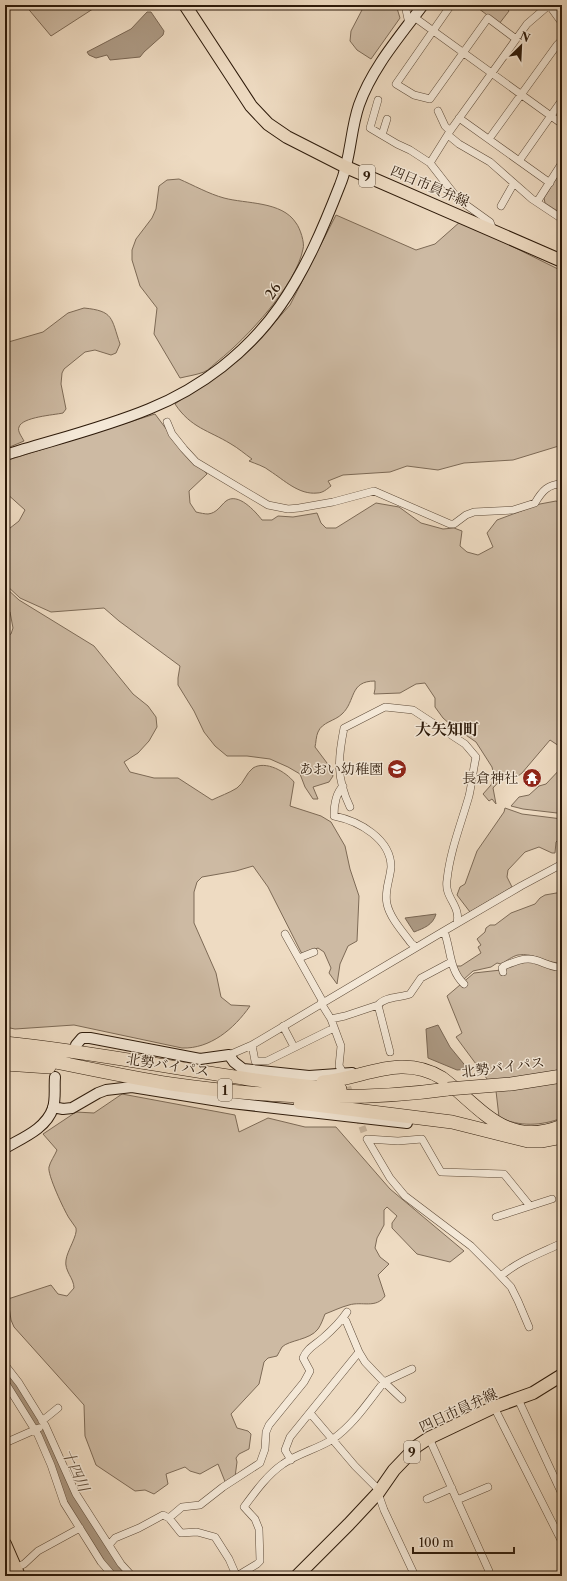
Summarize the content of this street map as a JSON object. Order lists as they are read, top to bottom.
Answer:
{
  "streets": {
    "highway": ["北勢バイパス", "1"],
    "main road": ["9", "四日市員弁線"],
    "street": ["26"]
  },
  "crossings": [
    ["四日市員弁線", "26"],
    ["北勢バイパス", "1"]
  ],
  "districts": ["大矢知町"],
  "water": ["十四川"],
  "places": {
    "school or university": ["あおい幼稚園"],
    "temple": ["長倉神社"]
  },
  "scale_bar": "100 m",
  "north": "top right"
}
